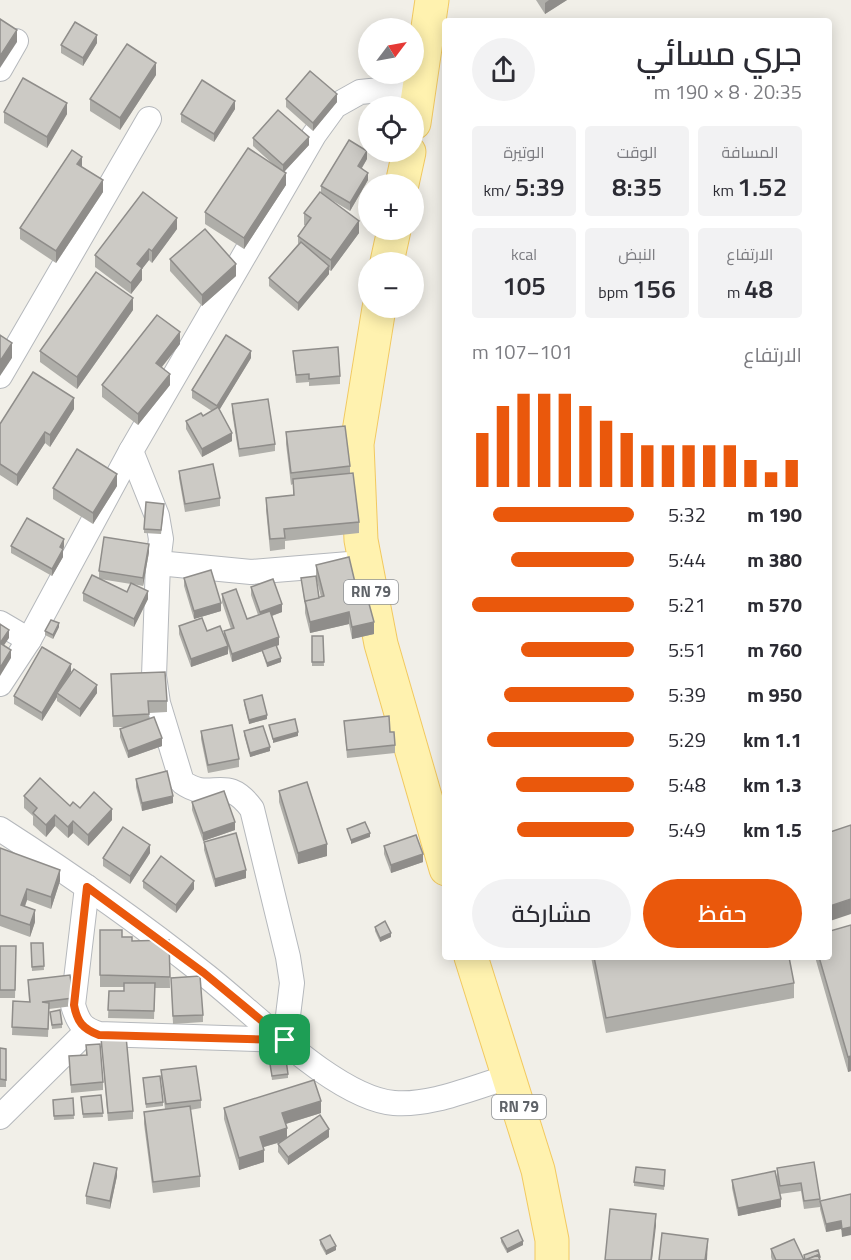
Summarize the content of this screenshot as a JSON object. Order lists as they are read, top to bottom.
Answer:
{
  "streets": {
    "main road": ["RN 79"]
  },
  "north": "top right",
  "page": {
    "map_buttons": ["+", "−"],
    "heading": ["جري مسائي", "20:35 · 8 × 190 m"],
    "stats": [
      ["المسافة", "1.52 km"],
      ["الوقت", "8:35"],
      ["الوتيرة", "5:39 /km"],
      ["الارتفاع", "48 m"],
      ["النبض", "156 bpm"],
      ["kcal", "105"]
    ],
    "chart": ["الارتفاع", "101–107 m"],
    "list": [
      {
        "name": "190 m",
        "note": "5:32"
      },
      {
        "name": "380 m",
        "note": "5:44"
      },
      {
        "name": "570 m",
        "note": "5:21"
      },
      {
        "name": "760 m",
        "note": "5:51"
      },
      {
        "name": "950 m",
        "note": "5:39"
      },
      {
        "name": "1.1 km",
        "note": "5:29"
      },
      {
        "name": "1.3 km",
        "note": "5:48"
      },
      {
        "name": "1.5 km",
        "note": "5:49"
      }
    ],
    "buttons": ["حفظ", "مشاركة"]
  }
}
